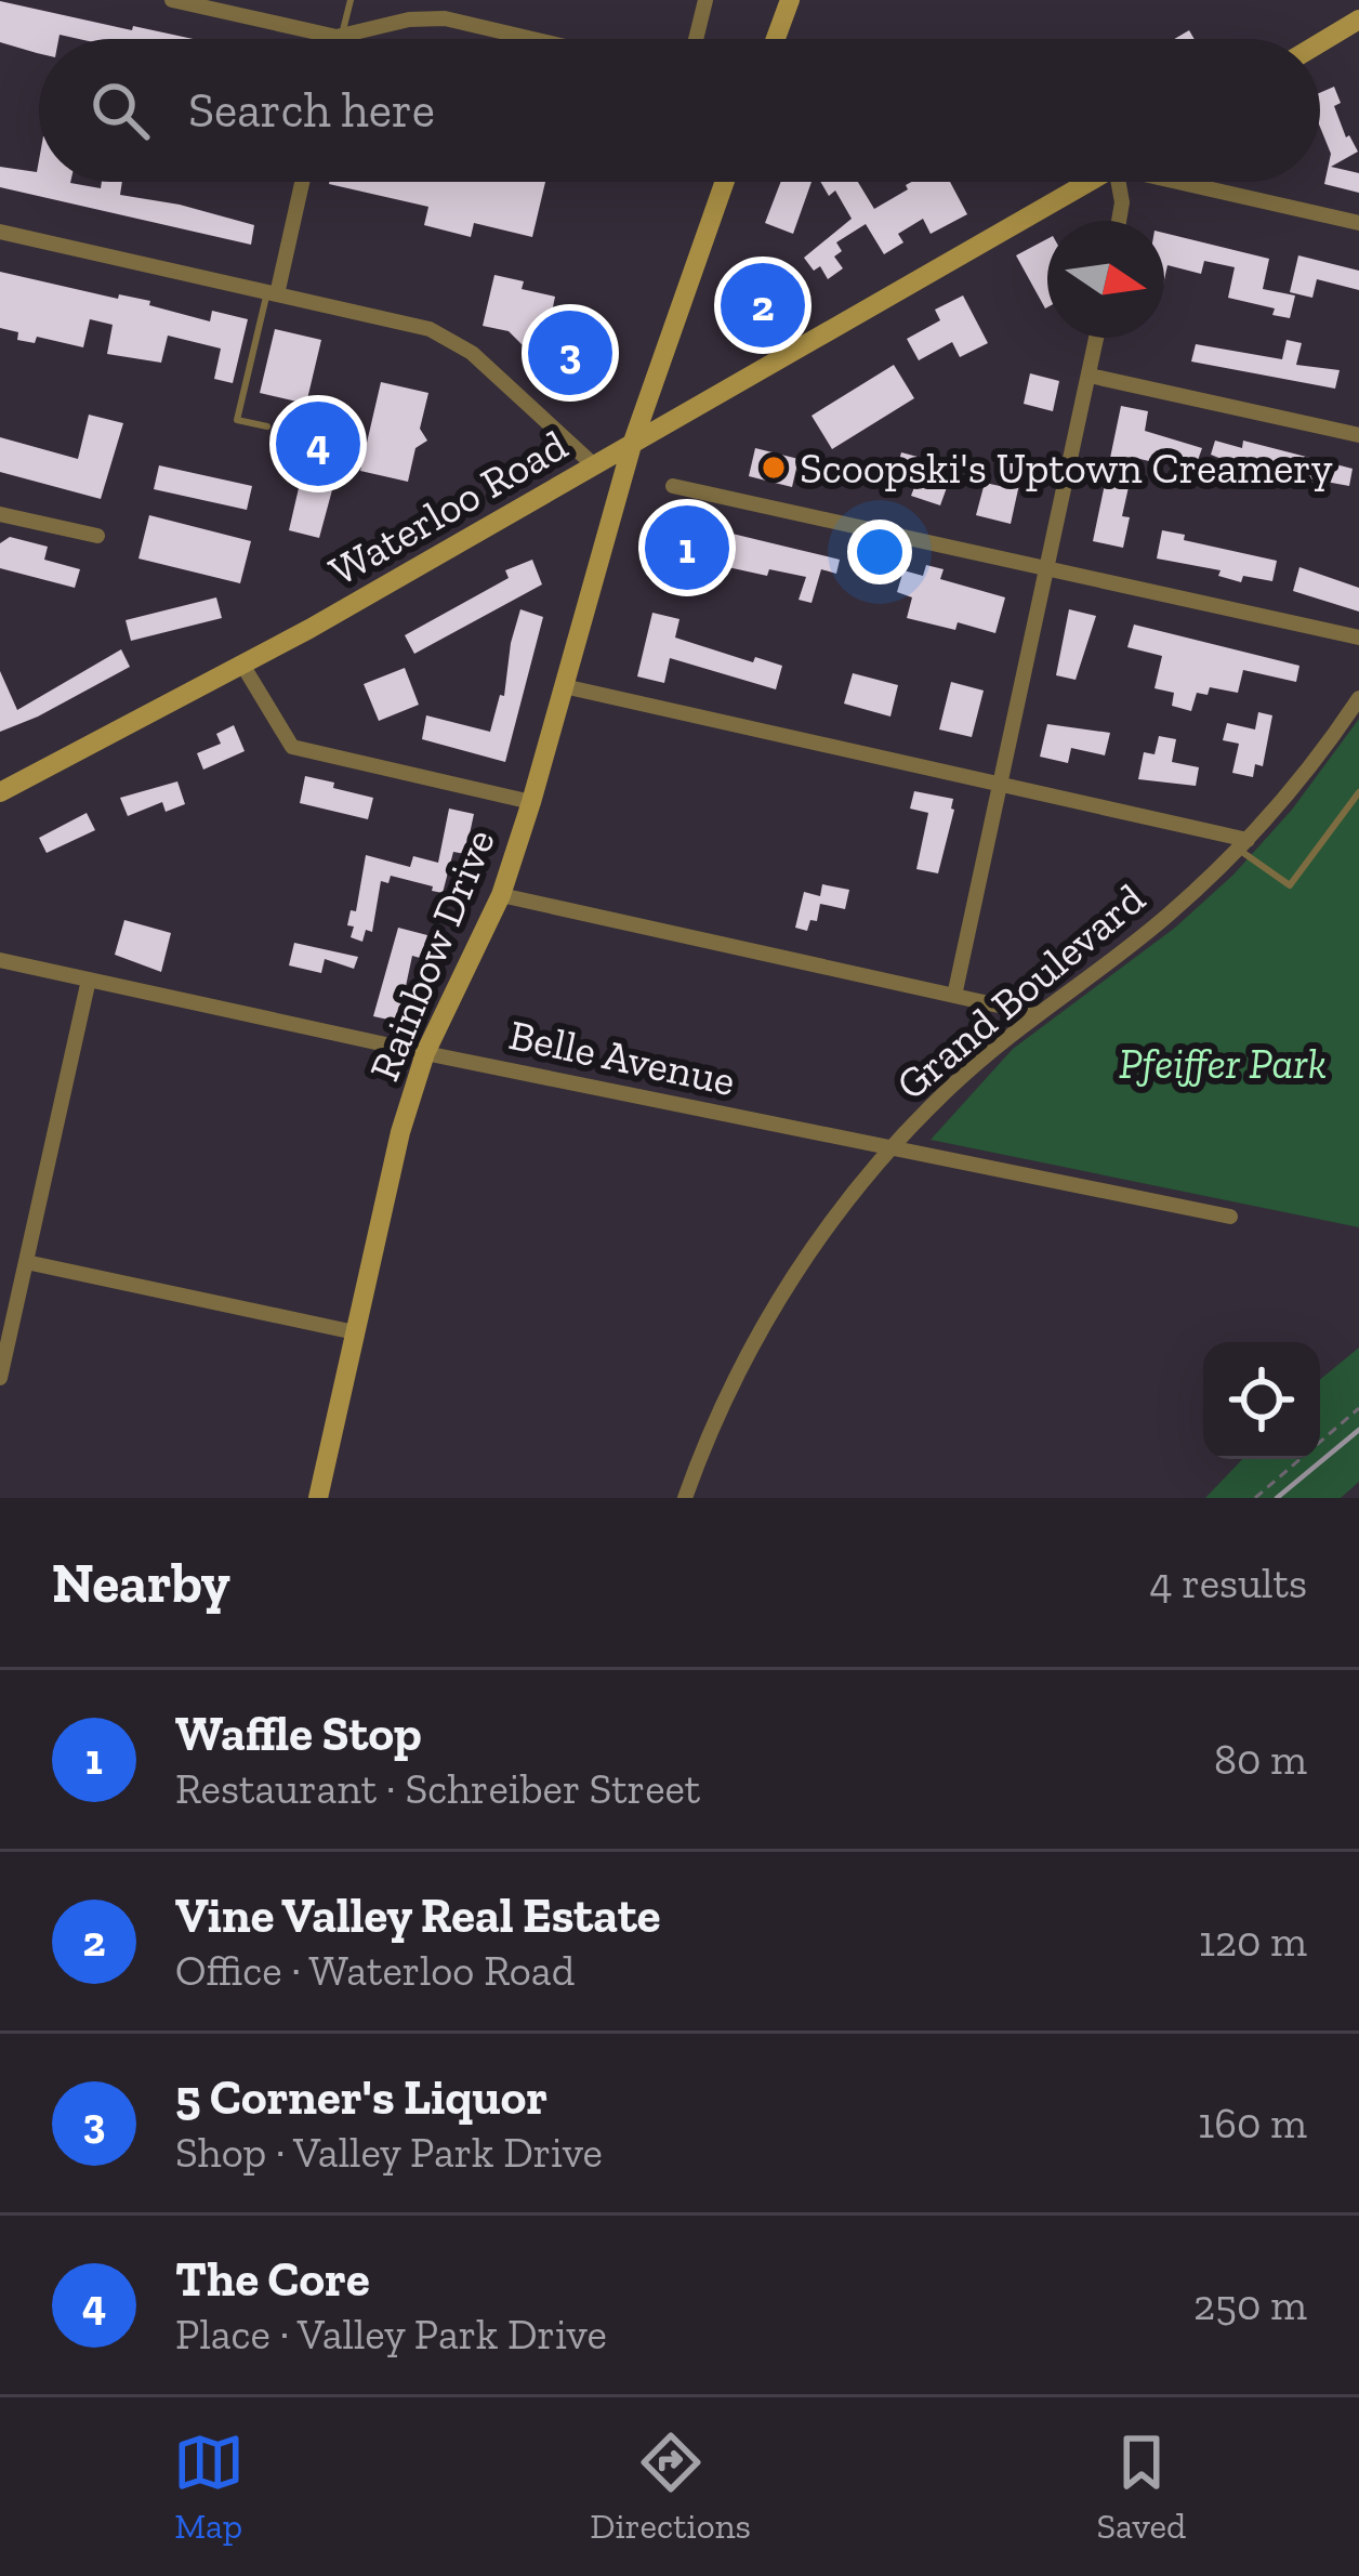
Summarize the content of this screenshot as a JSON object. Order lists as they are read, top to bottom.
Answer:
{
  "streets": {
    "main road": ["Waterloo Road", "Rainbow Drive"],
    "street": ["Grand Boulevard", "Belle Avenue"]
  },
  "crossings": [
    ["Waterloo Road", "Rainbow Drive"],
    ["Rainbow Drive", "Belle Avenue"],
    ["Grand Boulevard", "Belle Avenue"]
  ],
  "parks": ["Pfeiffer Park"],
  "places": ["Scoopski's Uptown Creamery"],
  "north": "right",
  "page": {
    "search": "Search here",
    "pins": [
      "2",
      "3",
      "4",
      "1"
    ],
    "heading": ["Nearby", "4 results"],
    "list": [
      {
        "mark": "1",
        "name": "Waffle Stop",
        "note": "Restaurant · Schreiber Street",
        "value": "80 m"
      },
      {
        "mark": "2",
        "name": "Vine Valley Real Estate",
        "note": "Office · Waterloo Road",
        "value": "120 m"
      },
      {
        "mark": "3",
        "name": "5 Corner's Liquor",
        "note": "Shop · Valley Park Drive",
        "value": "160 m"
      },
      {
        "mark": "4",
        "name": "The Core",
        "note": "Place · Valley Park Drive",
        "value": "250 m"
      }
    ],
    "nav": ["Map", "Directions", "Saved"]
  }
}
